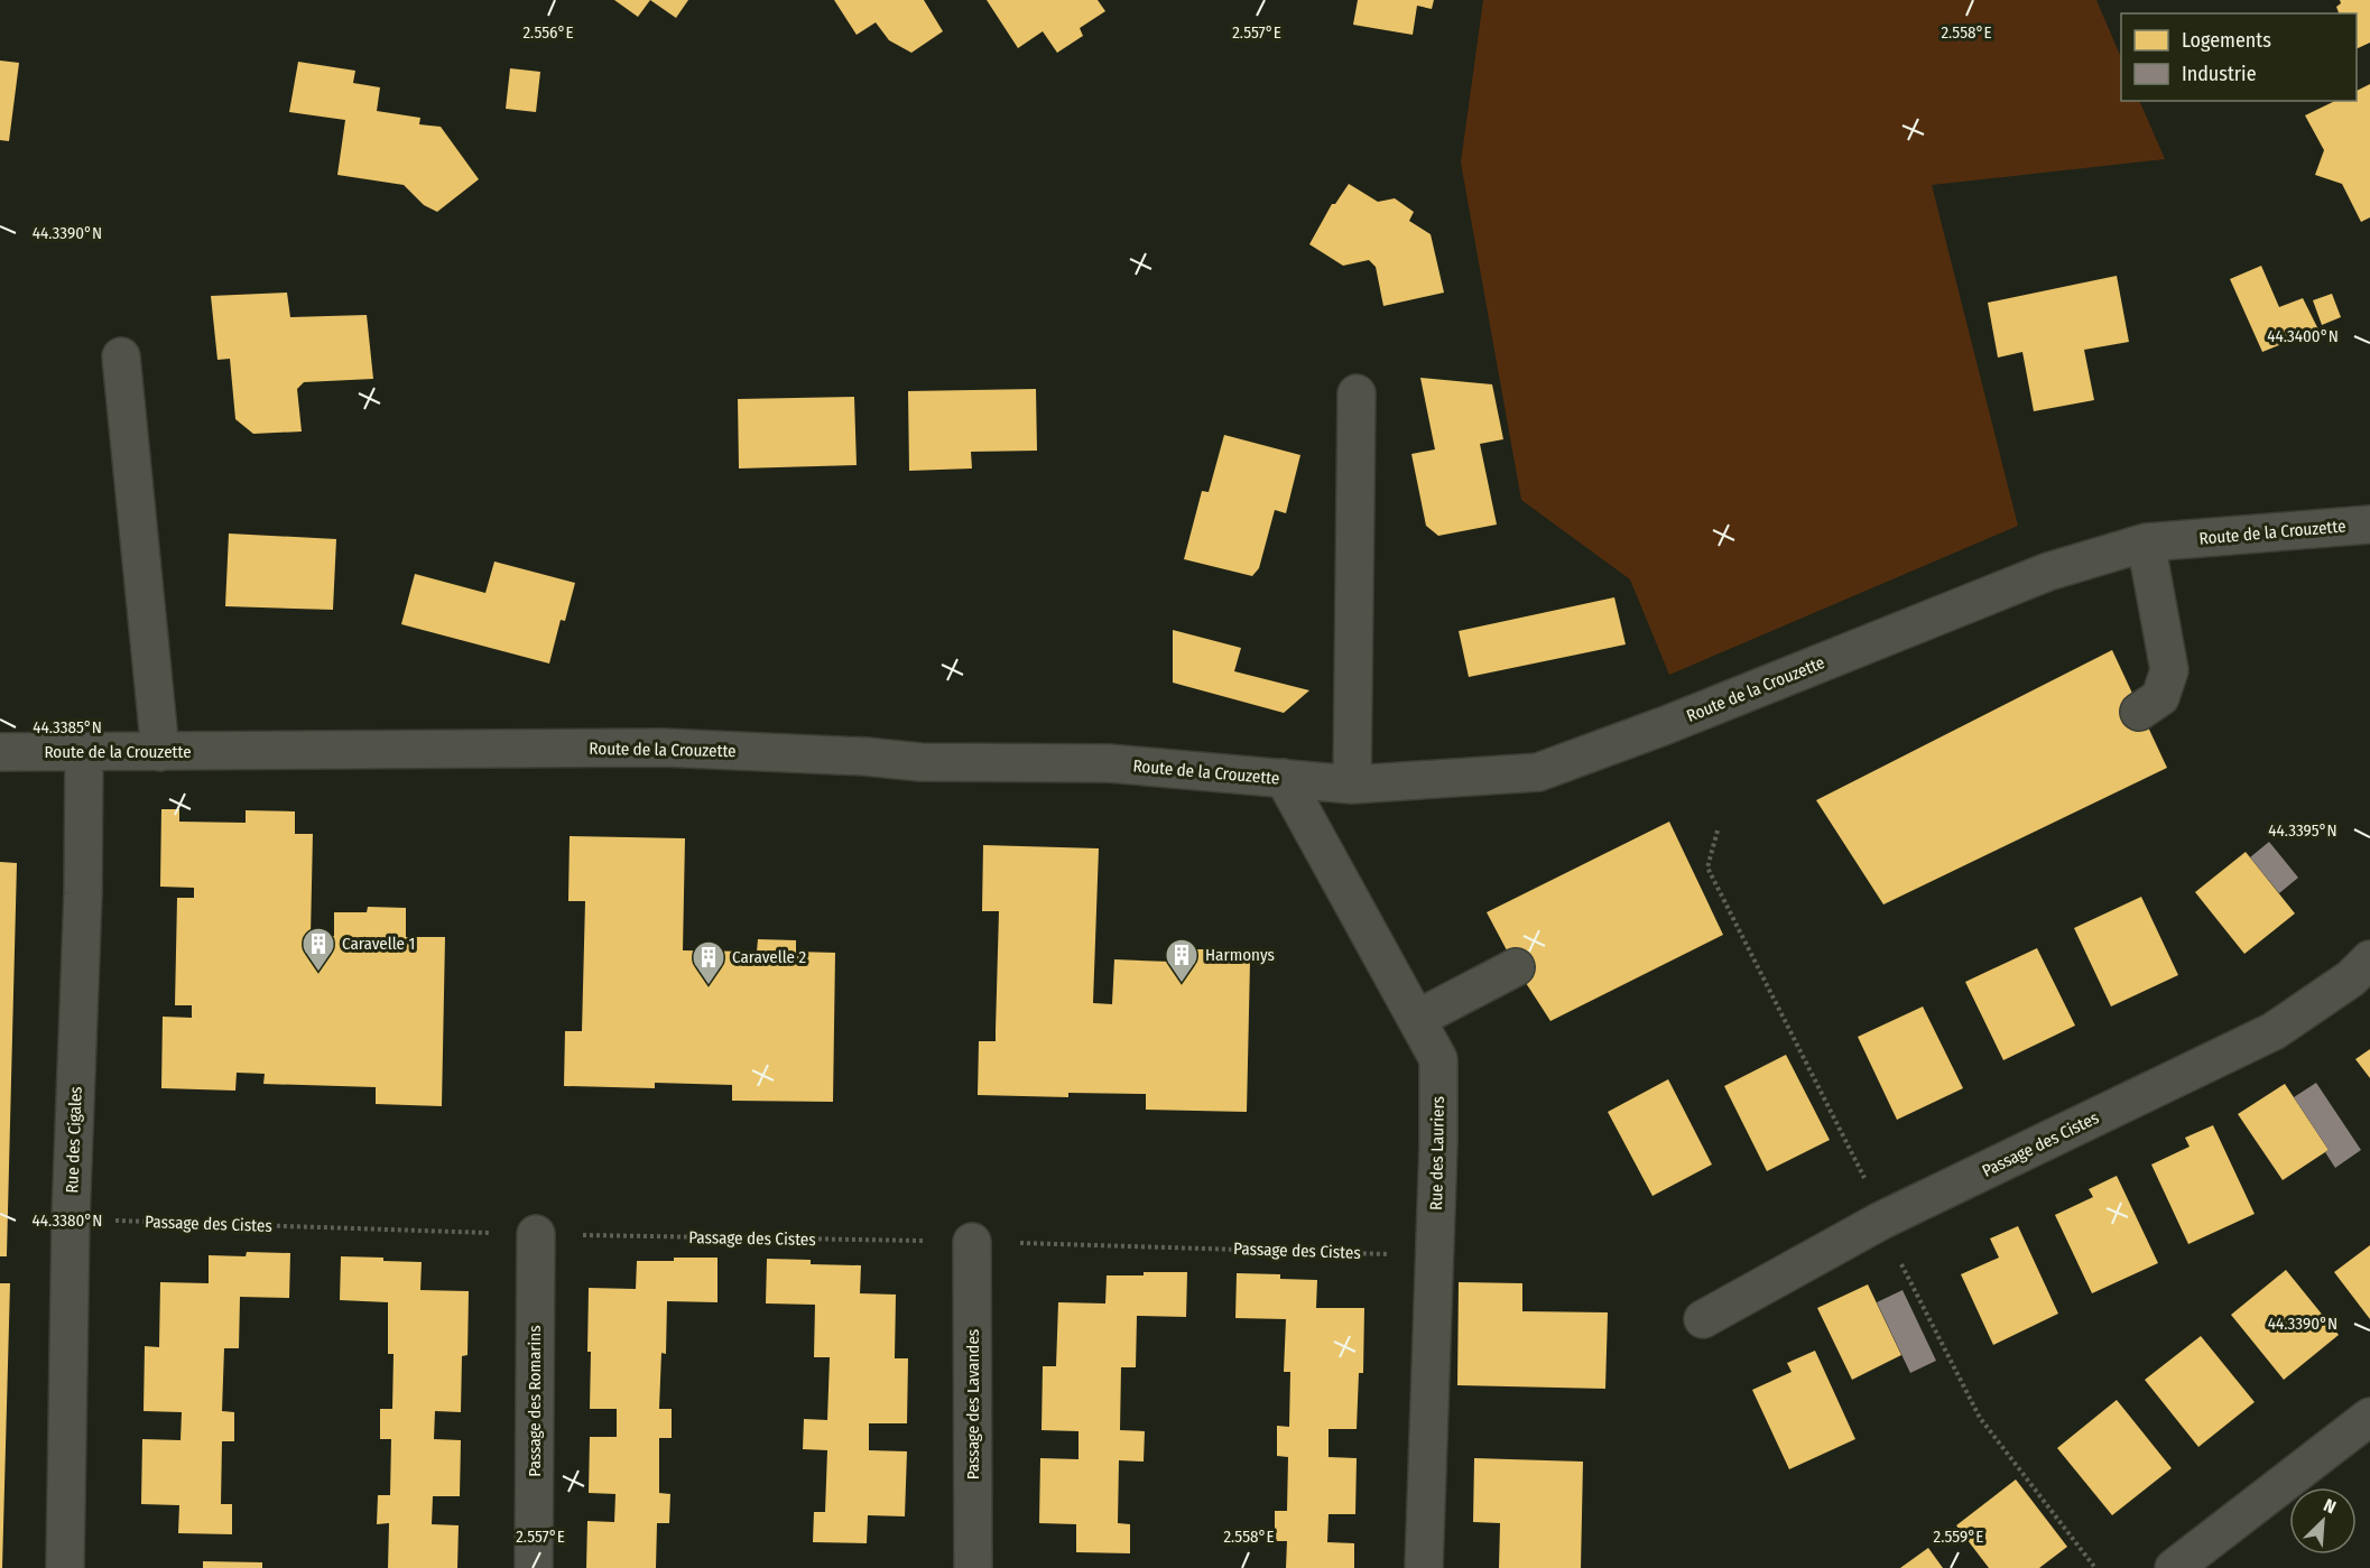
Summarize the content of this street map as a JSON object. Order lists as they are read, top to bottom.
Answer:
{
  "streets": {
    "street": [
      "Route de la Crouzette",
      "Rue des Cigales",
      "Passage des Cistes",
      "Rue des Lauriers",
      "Passage des Romarins",
      "Passage des Lavandes"
    ]
  },
  "crossings": [
    ["Route de la Crouzette", "Rue des Cigales"],
    ["Route de la Crouzette", "Rue des Lauriers"],
    ["Rue des Cigales", "Passage des Cistes"],
    ["Passage des Cistes", "Rue des Lauriers"],
    ["Passage des Cistes", "Passage des Romarins"],
    ["Passage des Cistes", "Passage des Lavandes"]
  ],
  "places": {
    "building": ["Caravelle 1", "Harmonys", "Caravelle 2"]
  },
  "legend": ["Logements", "Industrie"],
  "north": "top right",
  "coordinates": [
    "2.556°E",
    "2.557°E",
    "2.558°E",
    "44.3390°N",
    "44.3400°N",
    "44.3385°N",
    "44.3395°N",
    "44.3380°N",
    "2.559°E"
  ]
}
